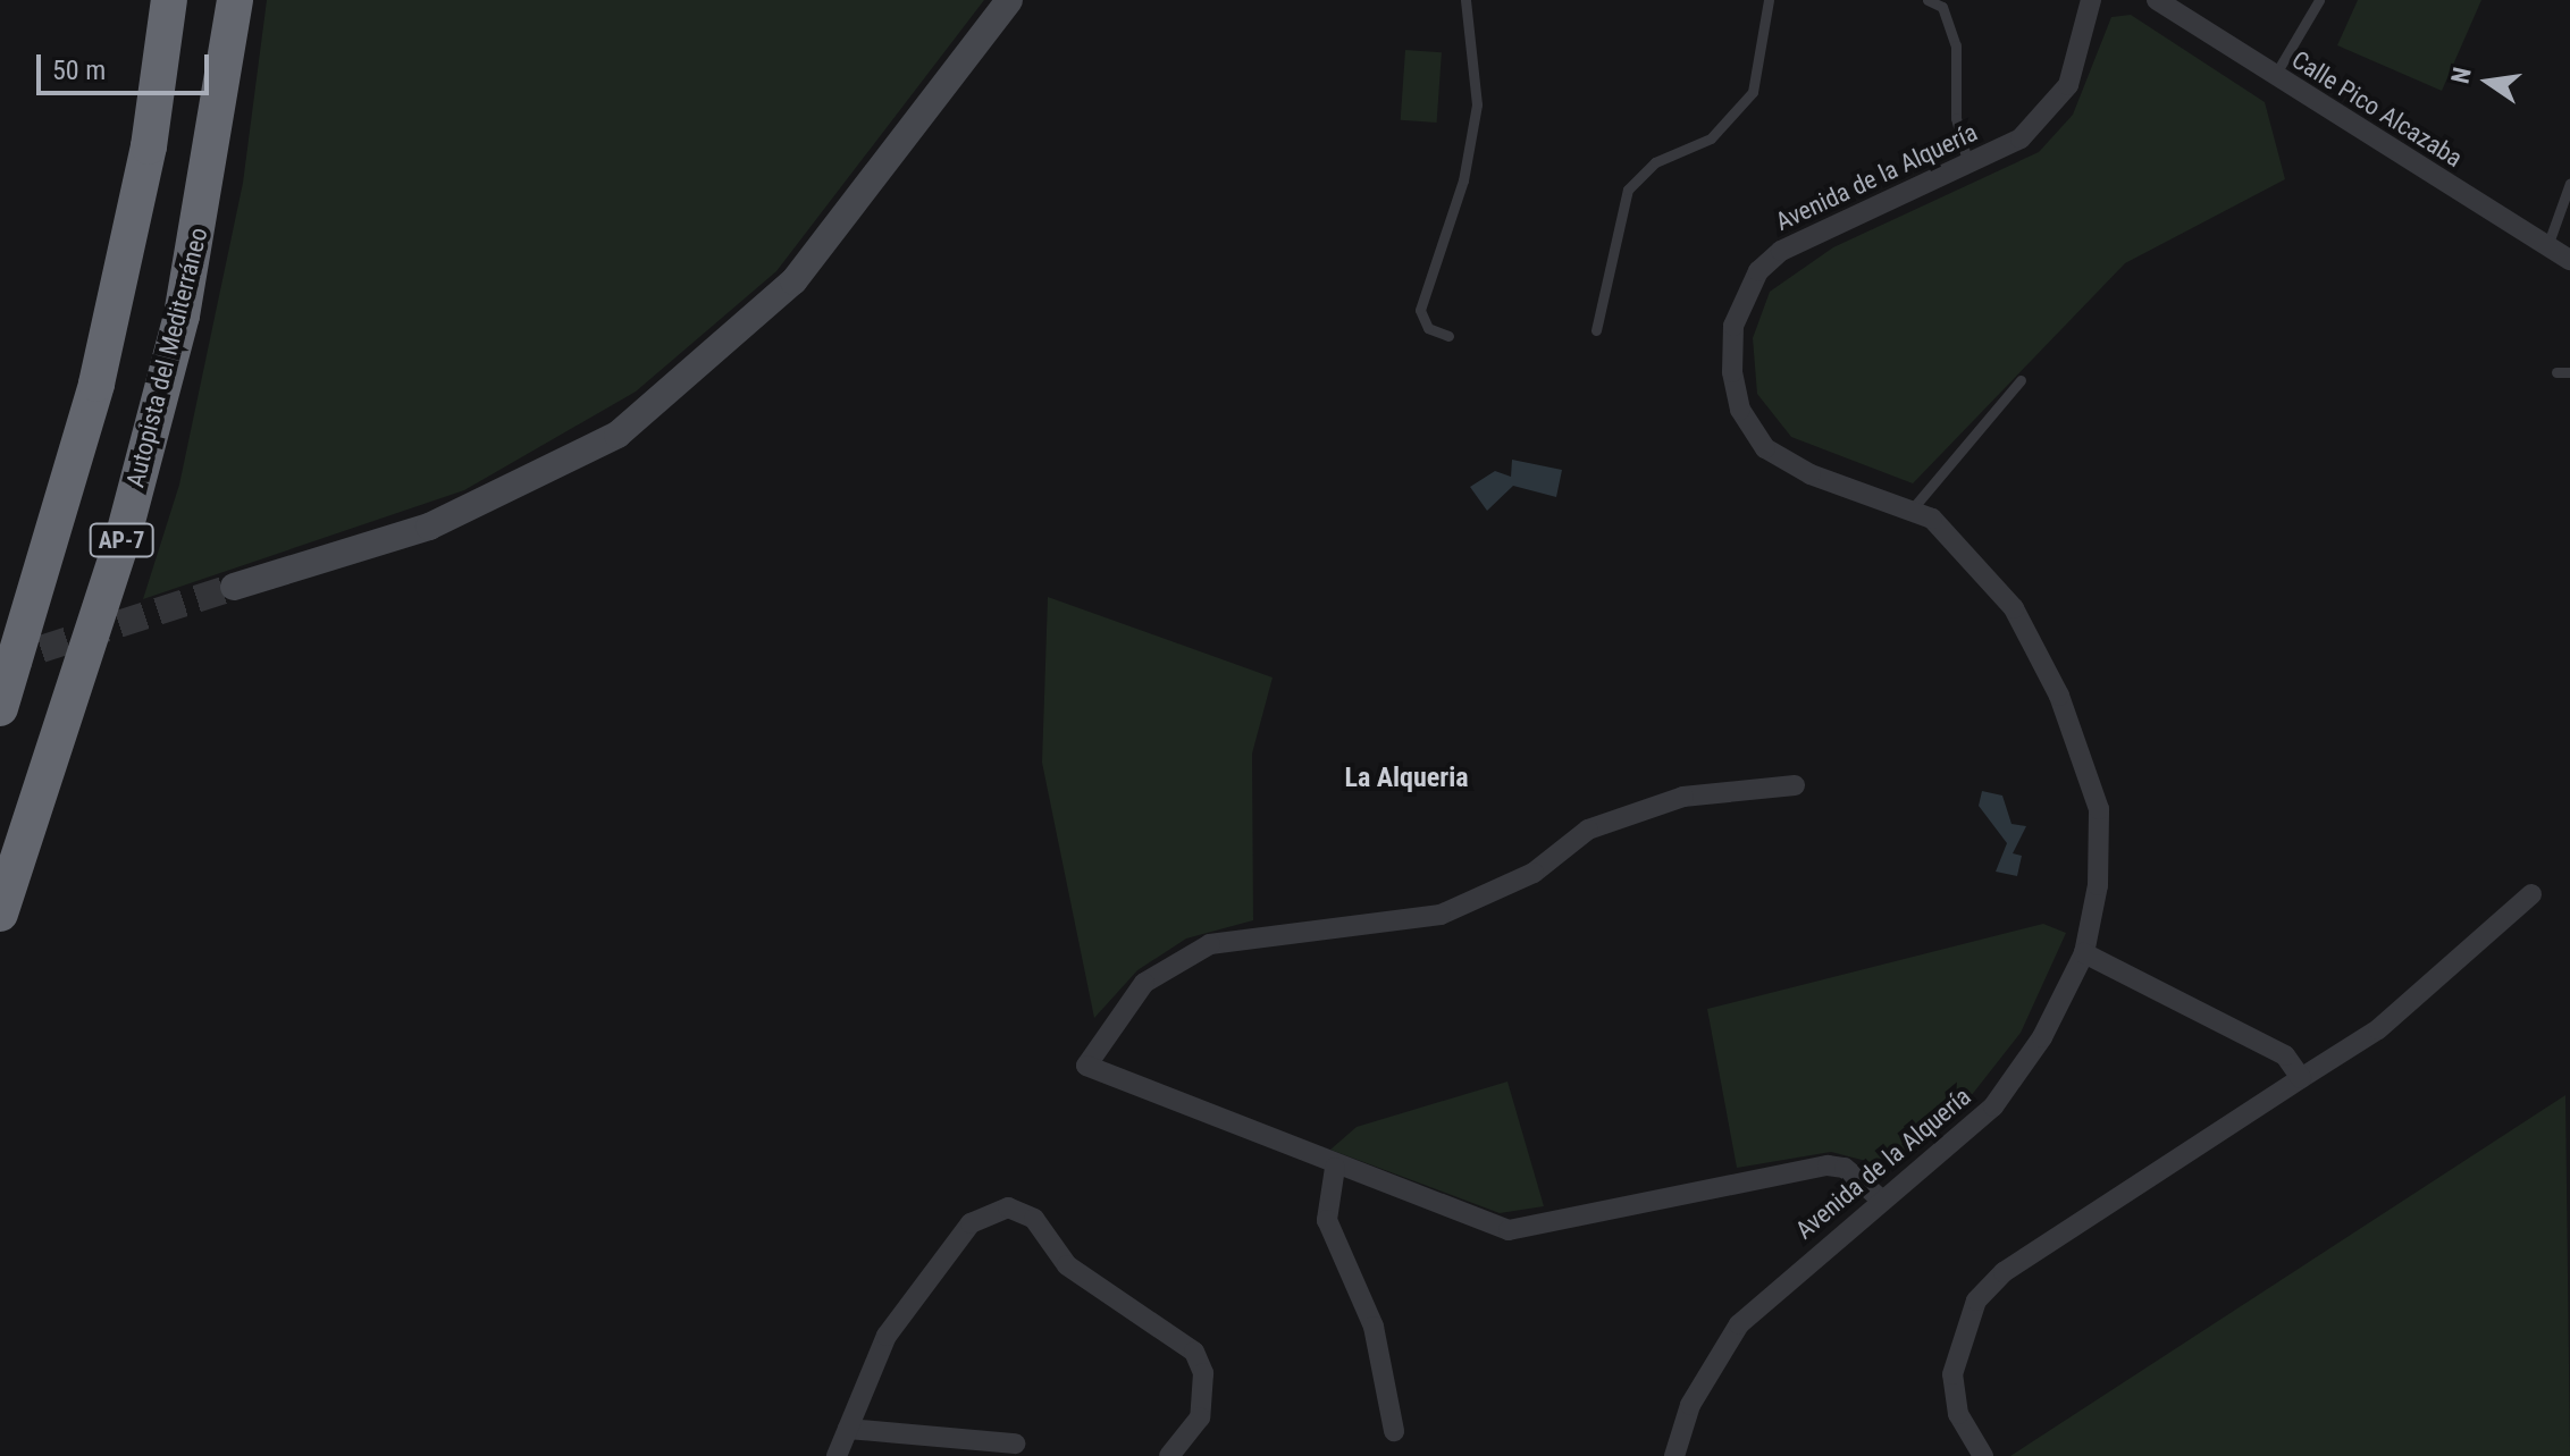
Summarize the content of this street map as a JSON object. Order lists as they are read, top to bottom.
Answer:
{
  "streets": {
    "highway": ["Autopista del Mediterráneo", "AP-7"],
    "street": ["Calle Pico Alcazaba", "Avenida de la Alquería"]
  },
  "districts": ["La Alqueria"],
  "scale_bar": "50 m",
  "north": "left"
}
